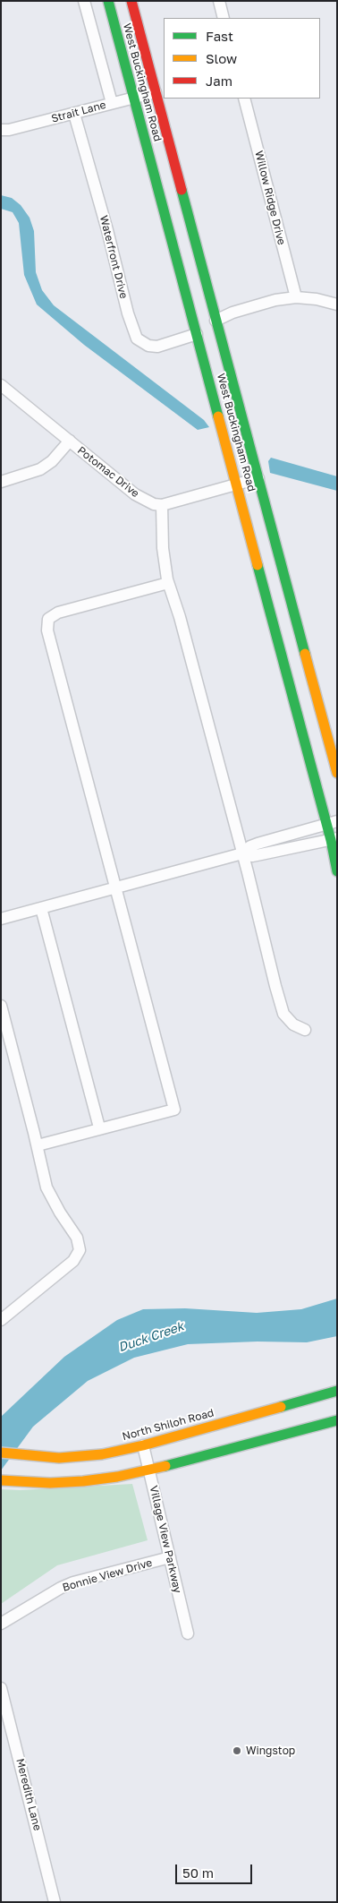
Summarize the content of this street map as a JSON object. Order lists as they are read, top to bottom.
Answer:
{
  "streets": {
    "main road": ["West Buckingham Road", "North Shiloh Road"],
    "street": [
      "Strait Lane",
      "Willow Ridge Drive",
      "Waterfront Drive",
      "Potomac Drive",
      "Village View Parkway",
      "Bonnie View Drive",
      "Meredith Lane"
    ]
  },
  "crossings": [
    ["West Buckingham Road", "Strait Lane"],
    ["West Buckingham Road", "Waterfront Drive"],
    ["Strait Lane", "Waterfront Drive"],
    ["North Shiloh Road", "Village View Parkway"],
    ["Village View Parkway", "Bonnie View Drive"]
  ],
  "water": ["Duck Creek"],
  "places": ["Wingstop"],
  "legend": ["Fast", "Slow", "Jam"],
  "scale_bar": "50 m"
}
